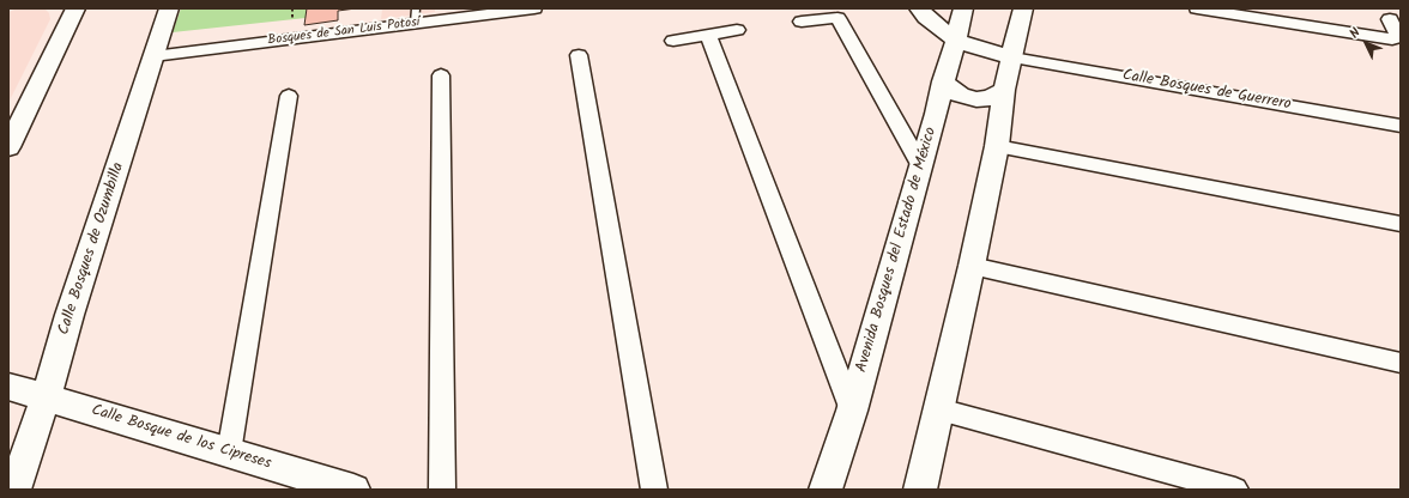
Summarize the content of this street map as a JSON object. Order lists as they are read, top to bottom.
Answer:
{
  "streets": {
    "street": [
      "Bosques de San Luis Potosí",
      "Calle Bosques de Guerrero",
      "Calle Bosques de Ozumbilla",
      "Avenida Bosques del Estado de México",
      "Calle Bosque de los Cipreses"
    ]
  },
  "crossings": [
    ["Bosques de San Luis Potosí", "Calle Bosques de Ozumbilla"],
    ["Calle Bosques de Ozumbilla", "Calle Bosque de los Cipreses"]
  ],
  "north": "top left"
}
